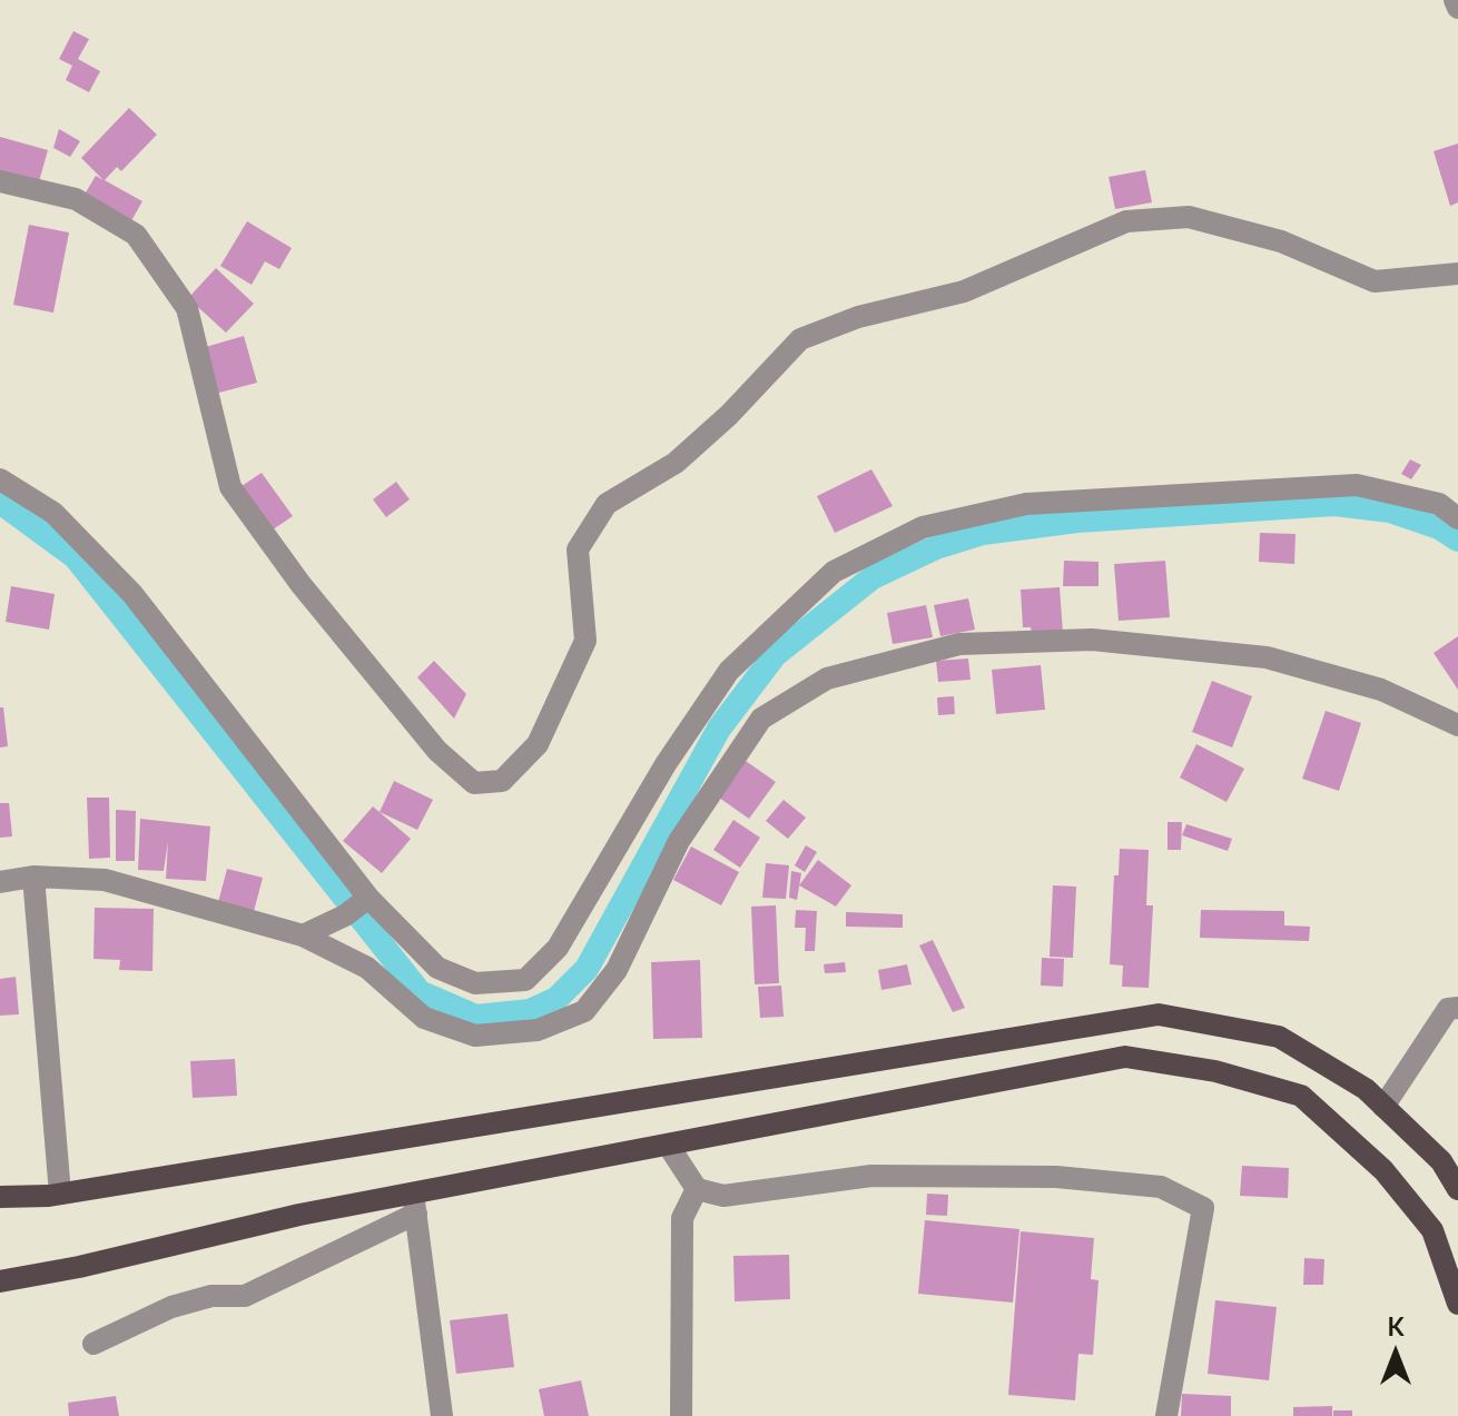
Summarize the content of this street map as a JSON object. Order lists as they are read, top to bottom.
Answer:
{
  "north": "top"
}
